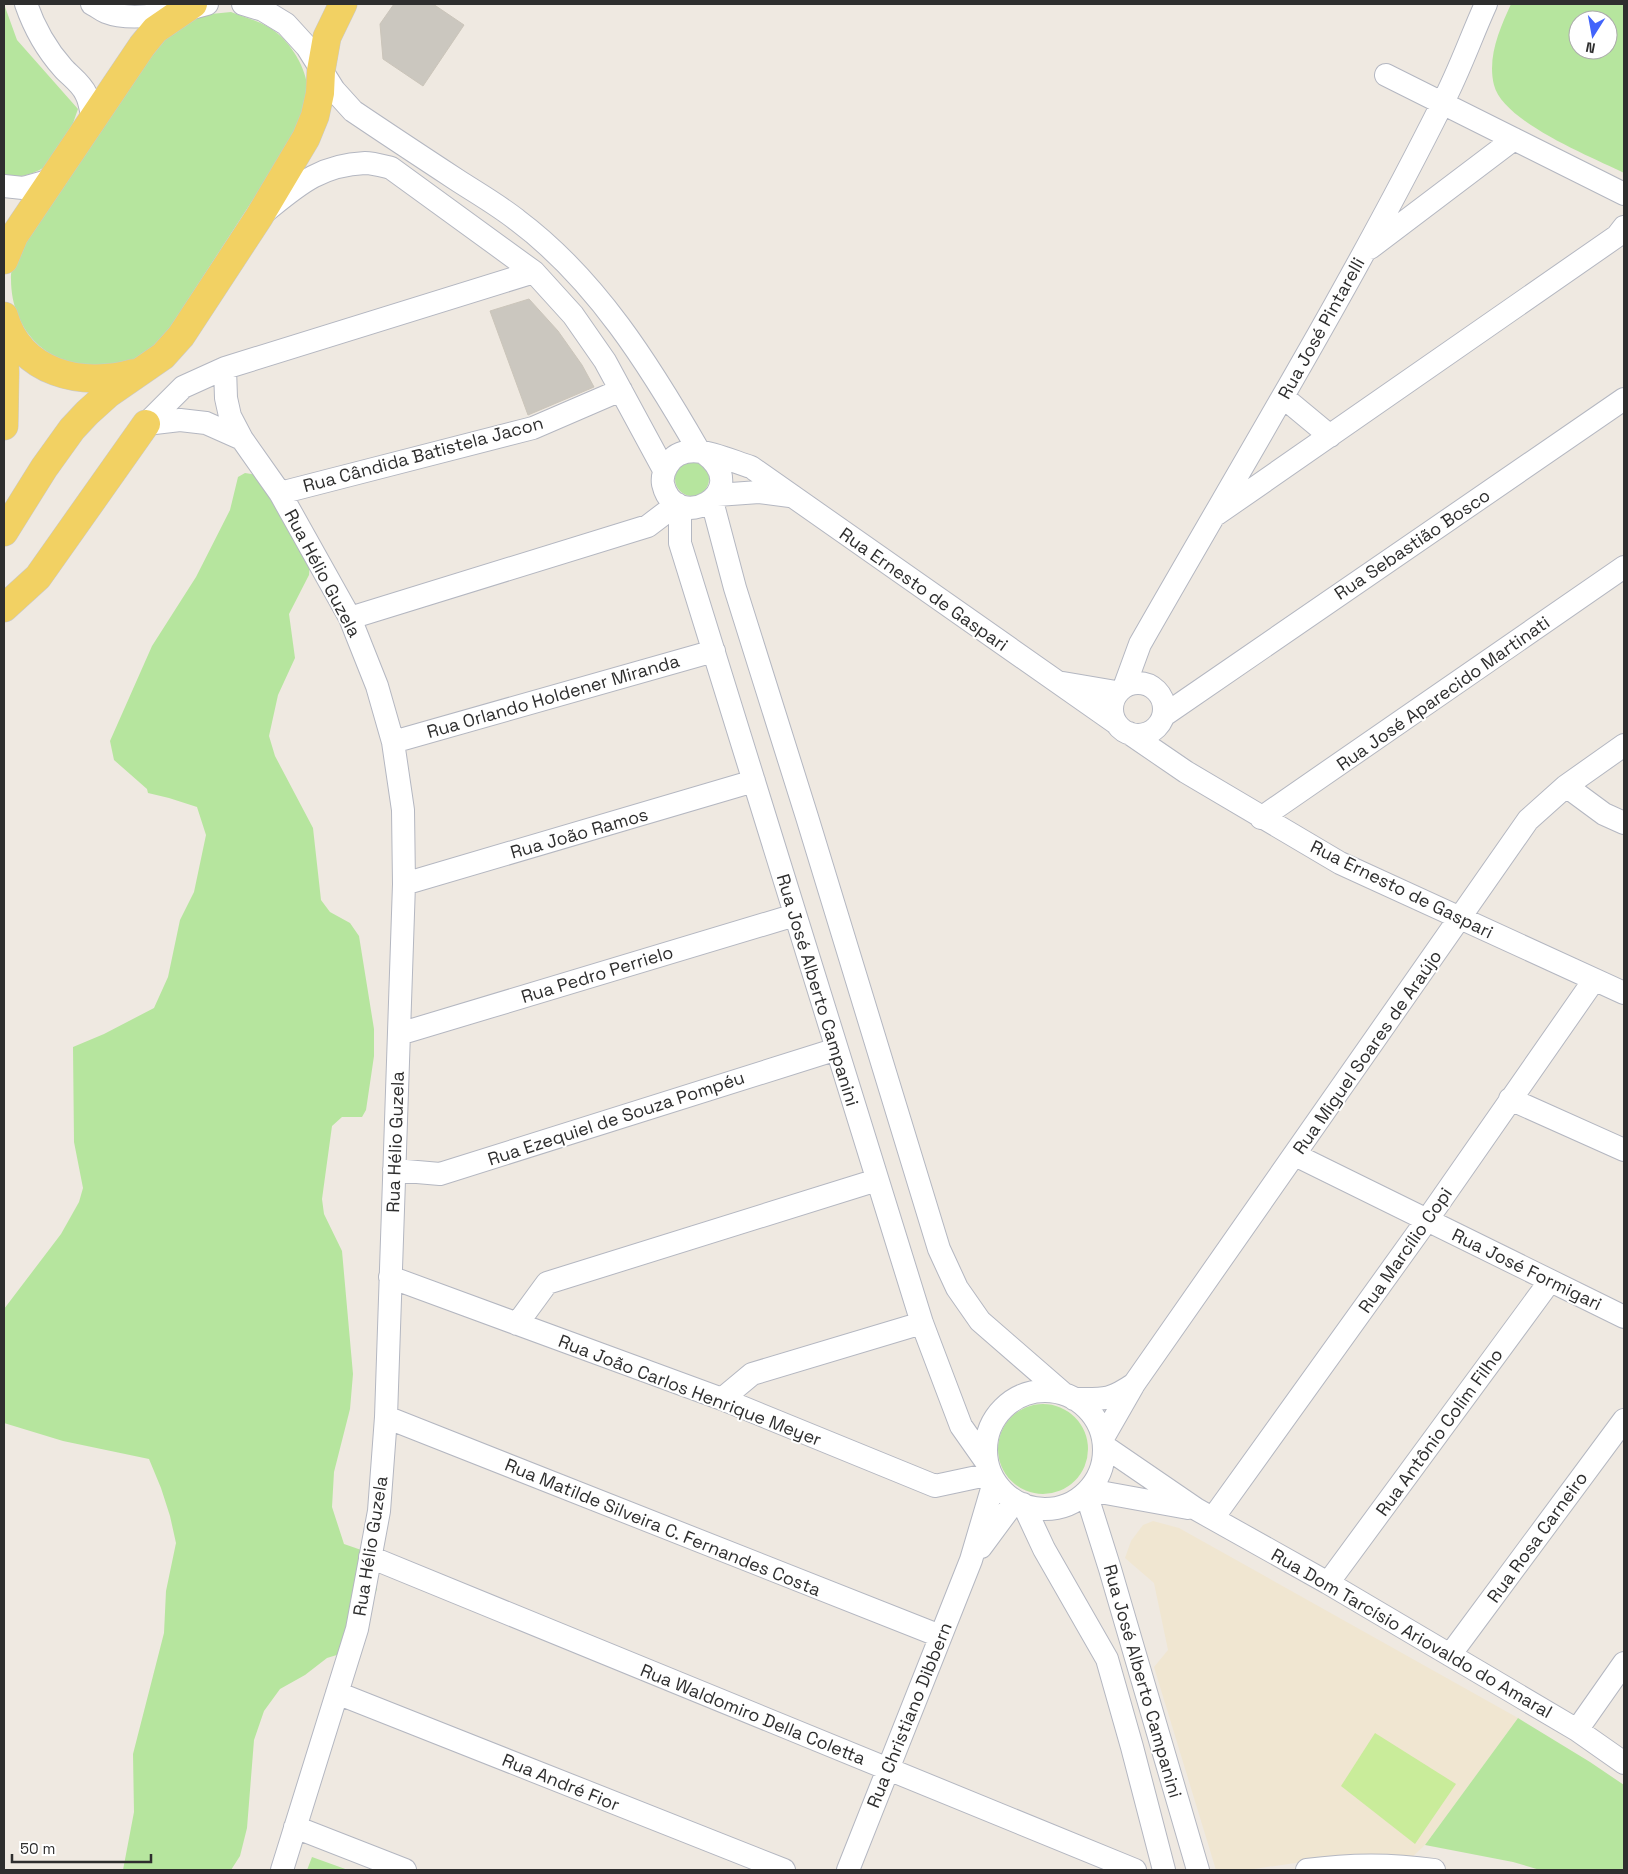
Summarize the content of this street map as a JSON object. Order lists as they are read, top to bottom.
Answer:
{
  "streets": {
    "street": [
      "Rua José Pintarelli",
      "Rua Cândida Batistela Jacon",
      "Rua Sebastião Bosco",
      "Rua Hélio Guzela",
      "Rua Ernesto de Gaspari",
      "Rua José Aparecido Martinati",
      "Rua Orlando Holdener Miranda",
      "Rua João Ramos",
      "Rua Pedro Perrielo",
      "Rua José Alberto Campanini",
      "Rua Miguel Soares de Araújo",
      "Rua Ezequiel de Souza Pompéu",
      "Rua Marcílio Copi",
      "Rua José Formigari",
      "Rua João Carlos Henrique Meyer",
      "Rua Antônio Colim Filho",
      "Rua Matilde Silveira C. Fernandes Costa",
      "Rua Rosa Carneiro",
      "Rua Dom Tarcísio Ariovaldo do Amaral",
      "Rua Waldomiro Della Coletta",
      "Rua Christiano Dibbern",
      "Rua André Fior"
    ]
  },
  "crossings": [
    ["Rua José Pintarelli", "Rua Sebastião Bosco"],
    ["Rua José Pintarelli", "Rua Ernesto de Gaspari"],
    ["Rua Cândida Batistela Jacon", "Rua Hélio Guzela"],
    ["Rua Sebastião Bosco", "Rua Ernesto de Gaspari"],
    ["Rua Hélio Guzela", "Rua Orlando Holdener Miranda"],
    ["Rua Hélio Guzela", "Rua João Ramos"],
    ["Rua Hélio Guzela", "Rua Pedro Perrielo"],
    ["Rua Hélio Guzela", "Rua Ezequiel de Souza Pompéu"],
    ["Rua Hélio Guzela", "Rua João Carlos Henrique Meyer"],
    ["Rua Hélio Guzela", "Rua Matilde Silveira C. Fernandes Costa"],
    ["Rua Hélio Guzela", "Rua Waldomiro Della Coletta"],
    ["Rua Hélio Guzela", "Rua André Fior"],
    ["Rua Ernesto de Gaspari", "Rua José Aparecido Martinati"],
    ["Rua Ernesto de Gaspari", "Rua José Alberto Campanini"],
    ["Rua Ernesto de Gaspari", "Rua Miguel Soares de Araújo"],
    ["Rua Ernesto de Gaspari", "Rua Marcílio Copi"],
    ["Rua Orlando Holdener Miranda", "Rua José Alberto Campanini"],
    ["Rua João Ramos", "Rua José Alberto Campanini"],
    ["Rua Pedro Perrielo", "Rua José Alberto Campanini"],
    ["Rua José Alberto Campanini", "Rua Miguel Soares de Araújo"],
    ["Rua José Alberto Campanini", "Rua Ezequiel de Souza Pompéu"],
    ["Rua José Alberto Campanini", "Rua João Carlos Henrique Meyer"],
    ["Rua José Alberto Campanini", "Rua Dom Tarcísio Ariovaldo do Amaral"],
    ["Rua José Alberto Campanini", "Rua Christiano Dibbern"],
    ["Rua Miguel Soares de Araújo", "Rua José Formigari"],
    ["Rua Miguel Soares de Araújo", "Rua João Carlos Henrique Meyer"],
    ["Rua Miguel Soares de Araújo", "Rua Dom Tarcísio Ariovaldo do Amaral"],
    ["Rua Miguel Soares de Araújo", "Rua Christiano Dibbern"],
    ["Rua Marcílio Copi", "Rua José Formigari"],
    ["Rua Marcílio Copi", "Rua Dom Tarcísio Ariovaldo do Amaral"],
    ["Rua José Formigari", "Rua Antônio Colim Filho"],
    ["Rua João Carlos Henrique Meyer", "Rua Dom Tarcísio Ariovaldo do Amaral"],
    ["Rua João Carlos Henrique Meyer", "Rua Christiano Dibbern"],
    ["Rua Antônio Colim Filho", "Rua Dom Tarcísio Ariovaldo do Amaral"],
    ["Rua Matilde Silveira C. Fernandes Costa", "Rua Christiano Dibbern"],
    ["Rua Rosa Carneiro", "Rua Dom Tarcísio Ariovaldo do Amaral"],
    ["Rua Dom Tarcísio Ariovaldo do Amaral", "Rua Christiano Dibbern"],
    ["Rua Waldomiro Della Coletta", "Rua Christiano Dibbern"]
  ],
  "scale_bar": "50 m",
  "north": "bottom"
}
